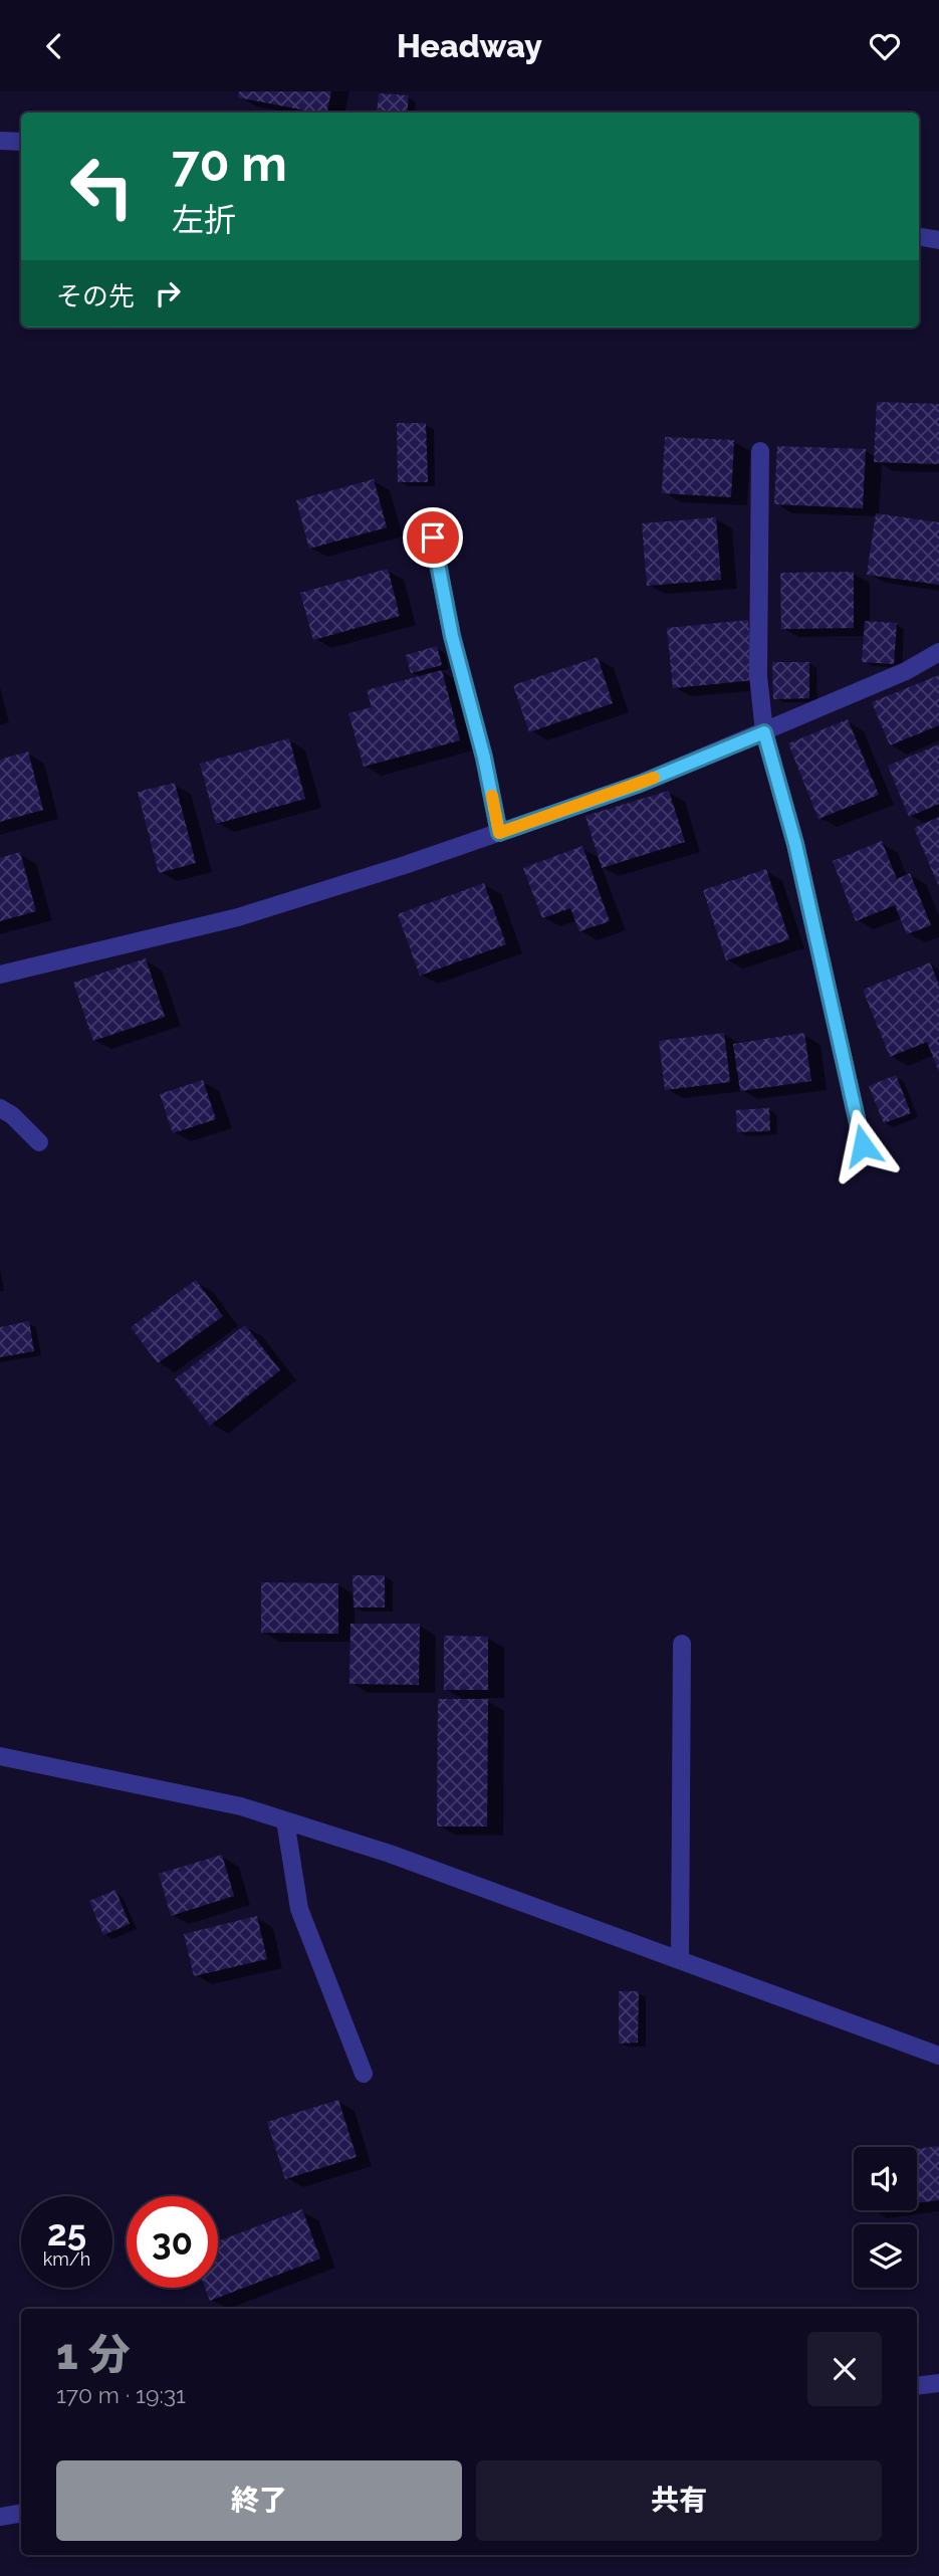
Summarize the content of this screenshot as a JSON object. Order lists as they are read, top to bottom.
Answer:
{
  "page": {
    "header": "Headway",
    "turn": ["70 m", "左折"],
    "then": "その先",
    "speed": "25 km/h",
    "limit": "30",
    "heading": ["1 分", "170 m · 19:31"],
    "buttons": ["終了", "共有"]
  }
}
